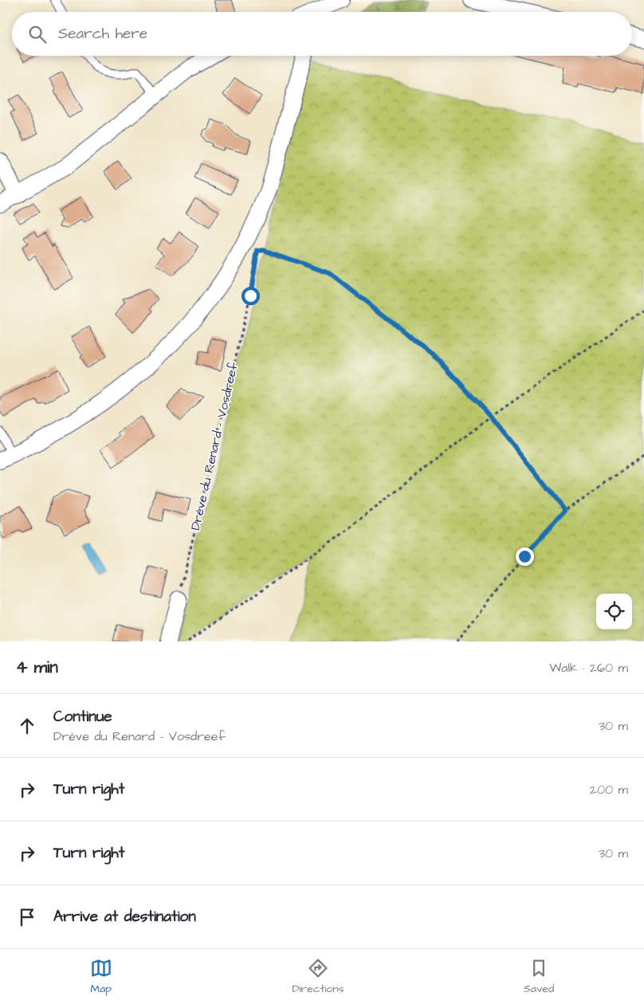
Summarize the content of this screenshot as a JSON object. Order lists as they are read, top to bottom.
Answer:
{
  "streets": {
    "path": ["Drève du Renard - Vosdreef"]
  },
  "page": {
    "search": "Search here",
    "heading": ["4 min", "Walk · 260 m"],
    "list": [
      ["Continue", "Drève du Renard - Vosdreef", "30 m"],
      ["Turn right", "200 m"],
      ["Turn right", "30 m"],
      "Arrive at destination"
    ],
    "nav": ["Map", "Directions", "Saved"]
  }
}
